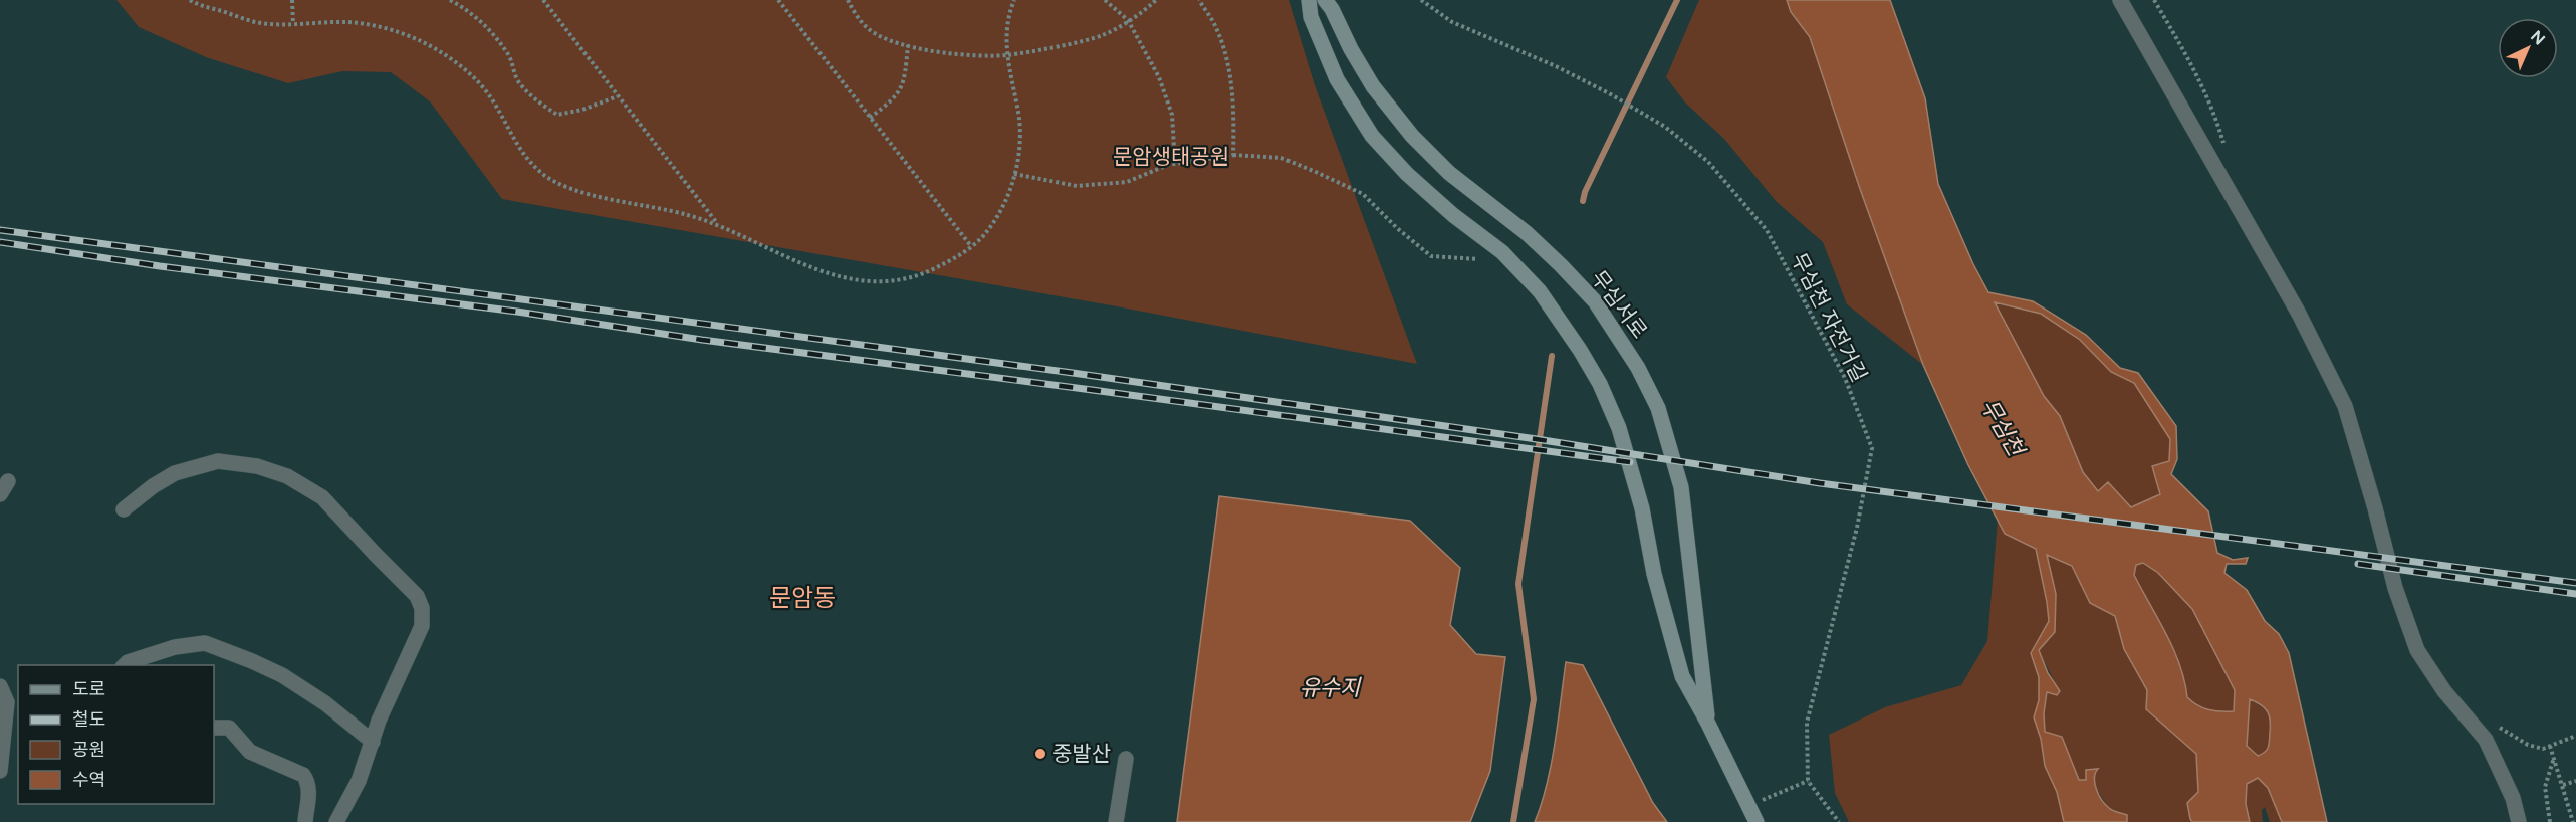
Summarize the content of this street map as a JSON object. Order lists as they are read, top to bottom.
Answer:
{
  "streets": {
    "street": ["무심서로"],
    "path": ["무심천 자전거길"]
  },
  "districts": ["문암동"],
  "water": ["무심천", "유수지"],
  "parks": ["문암생태공원"],
  "places": ["중발산"],
  "legend": [
    "도로",
    "철도",
    "공원",
    "수역"
  ],
  "north": "top right"
}
